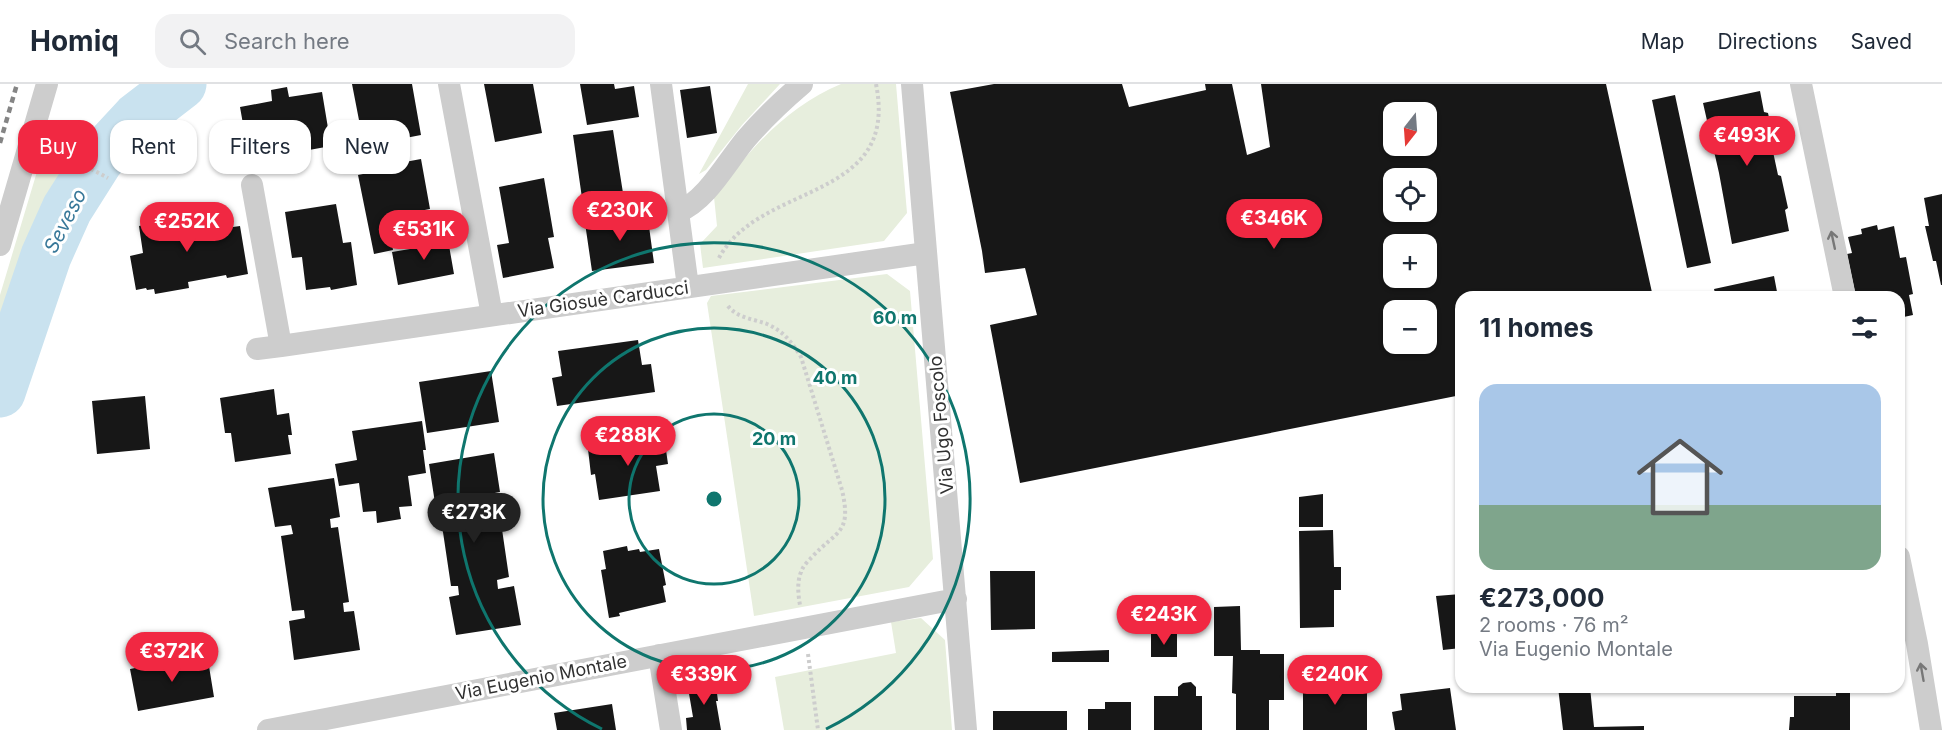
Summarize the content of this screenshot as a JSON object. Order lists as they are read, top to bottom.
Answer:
{
  "streets": {
    "street": ["Via Giosuè Carducci", "Via Ugo Foscolo", "Via Eugenio Montale"]
  },
  "crossings": [
    ["Via Giosuè Carducci", "Via Ugo Foscolo"],
    ["Via Ugo Foscolo", "Via Eugenio Montale"]
  ],
  "water": ["Seveso"],
  "north": "bottom",
  "page": {
    "header": "Homiq",
    "search": "Search here",
    "nav": ["Map", "Directions", "Saved"],
    "map_buttons": ["+", "−"],
    "price": [
      "€493K",
      "€230K",
      "€346K",
      "€252K",
      "€531K",
      "€288K",
      "€273K",
      "€243K",
      "€372K",
      "€339K",
      "€240K"
    ],
    "chip": [
      "Buy",
      "Rent",
      "Filters",
      "New"
    ],
    "heading": "11 homes",
    "list": [
      {
        "name": "€273,000",
        "note": "2 rooms · 76 m² · Via Eugenio Montale"
      }
    ]
  },
  "rings": ["60 m", "40 m", "20 m"]
}
